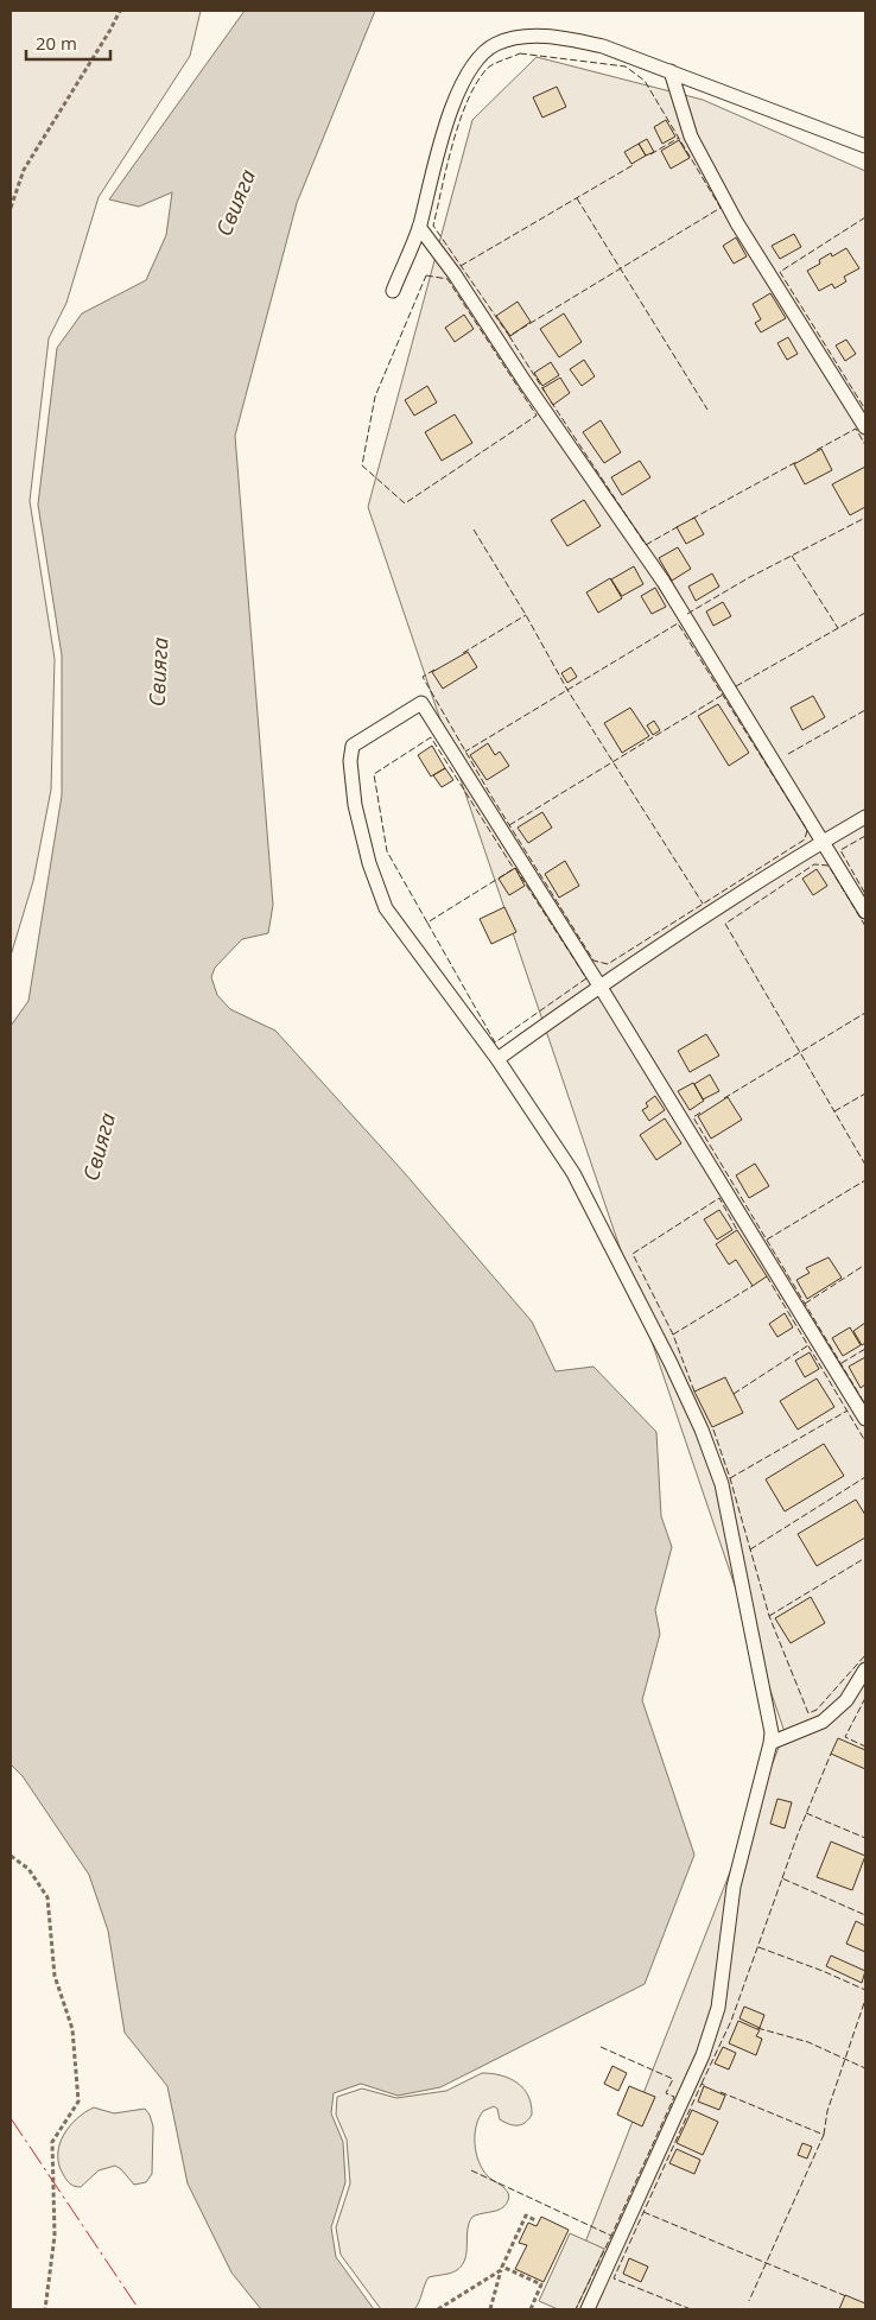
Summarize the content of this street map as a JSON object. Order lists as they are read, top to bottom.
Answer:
{
  "water": ["Свияга"],
  "scale_bar": "20 m"
}
